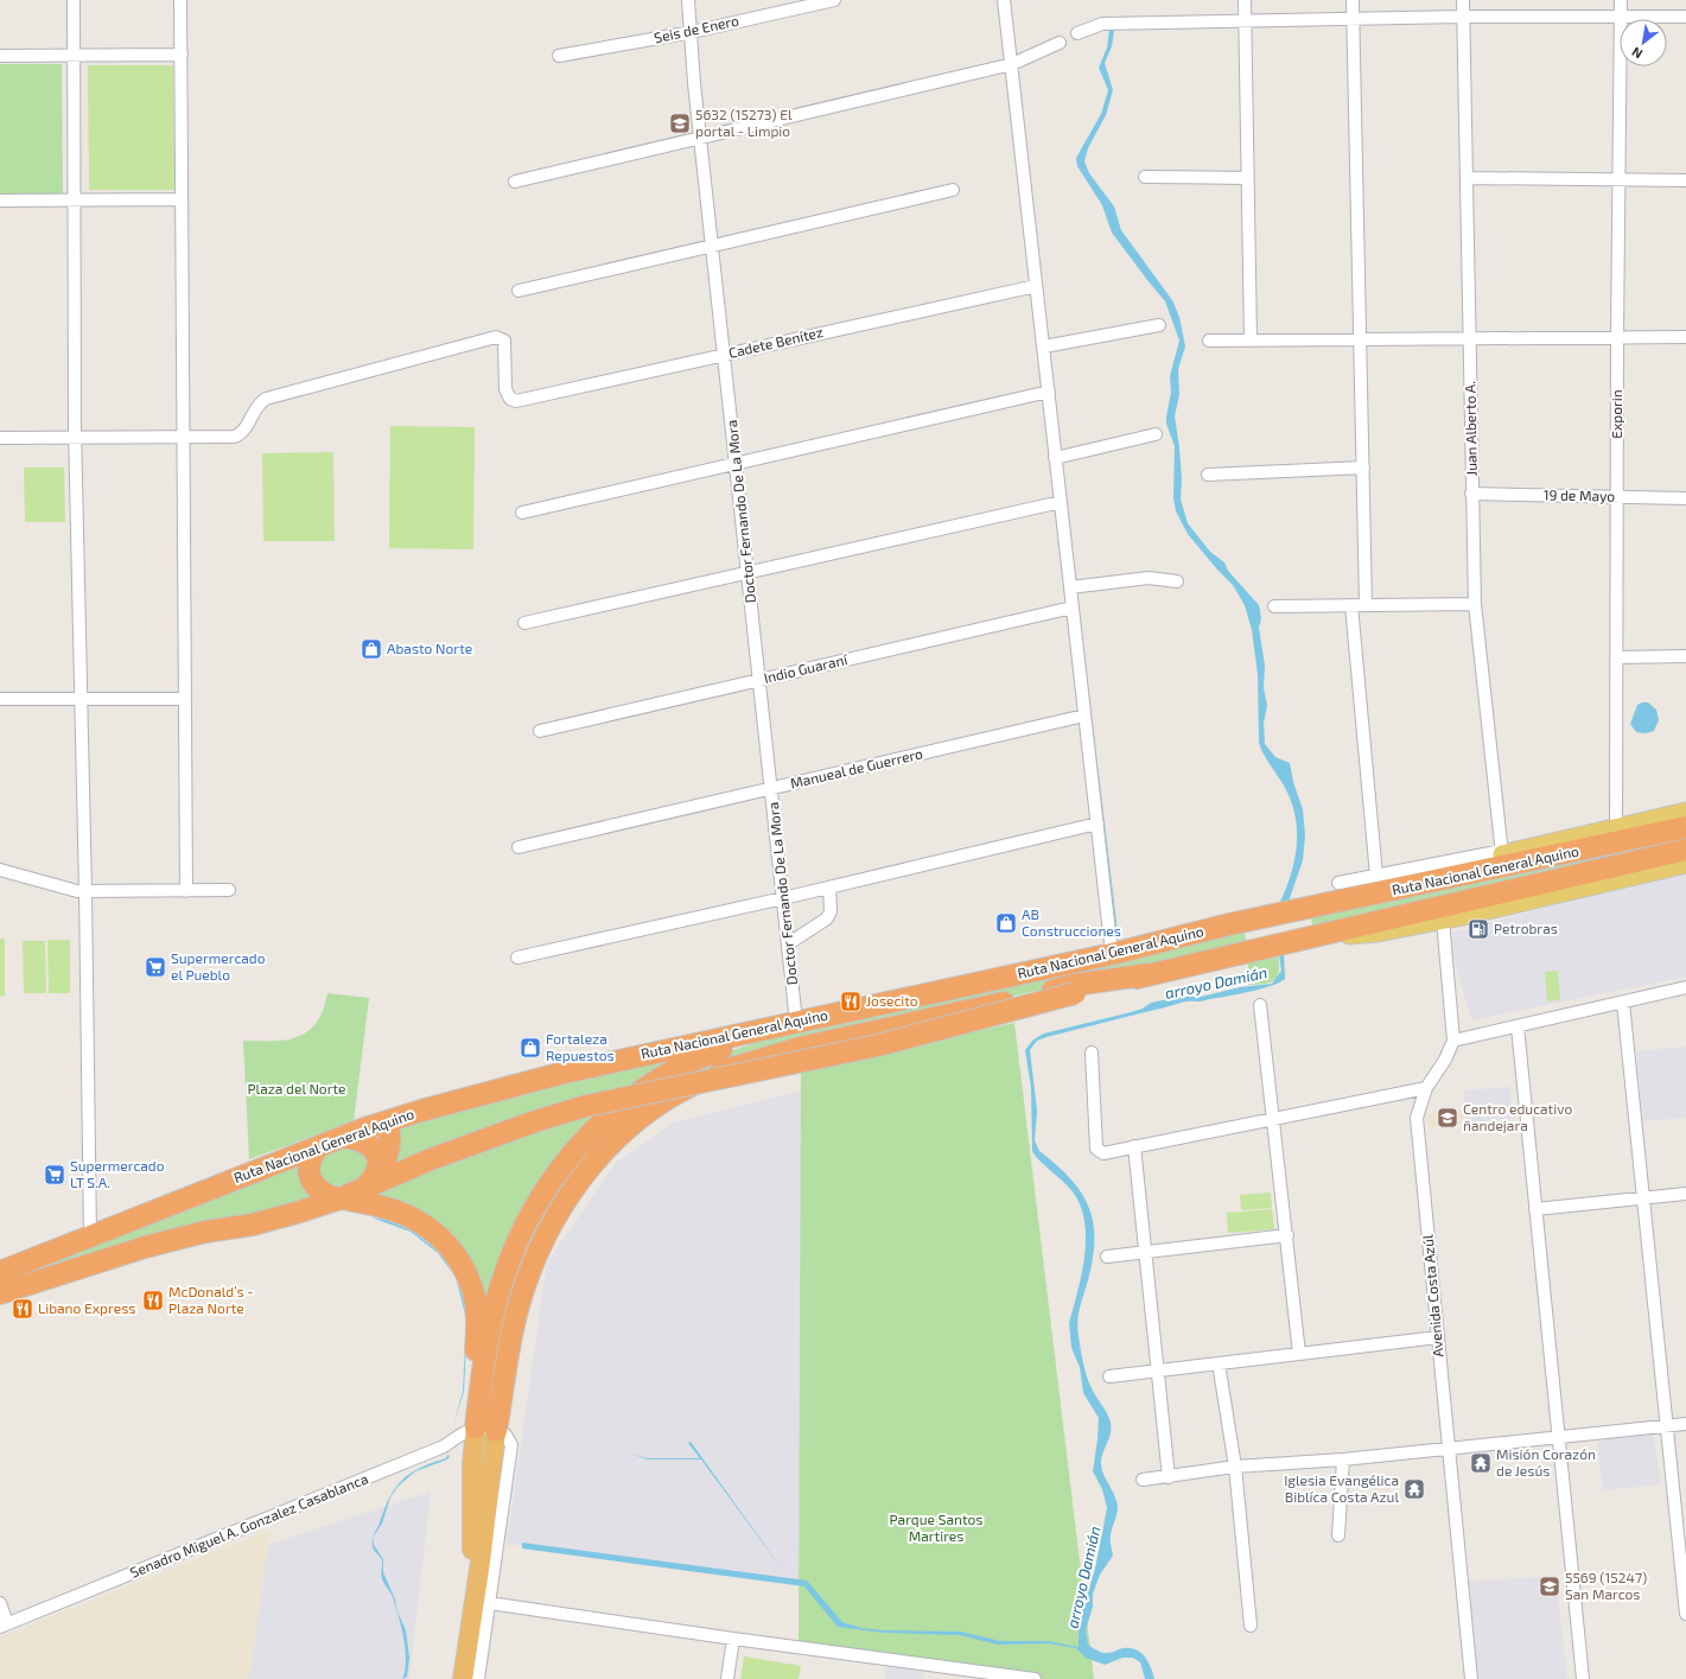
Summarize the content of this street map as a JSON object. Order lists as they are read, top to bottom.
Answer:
{
  "streets": {
    "highway": ["Ruta Nacional General Aquino"],
    "street": [
      "Seis de Enero",
      "Cadete Benítez",
      "Exporin",
      "Juan Alberto A.",
      "19 de Mayo",
      "Doctor Fernando De La Mora",
      "Indio Guaraní",
      "Manueal de Guerrero",
      "Avenida Costa Azúl",
      "Senadro Miguel A. Gonzalez Casablanca"
    ]
  },
  "crossings": [
    ["Seis de Enero", "Doctor Fernando De La Mora"],
    ["Cadete Benítez", "Doctor Fernando De La Mora"],
    ["Exporin", "19 de Mayo"],
    ["Juan Alberto A.", "19 de Mayo"],
    ["Doctor Fernando De La Mora", "Indio Guaraní"],
    ["Doctor Fernando De La Mora", "Manueal de Guerrero"],
    ["Doctor Fernando De La Mora", "Ruta Nacional General Aquino"]
  ],
  "water": ["arroyo Damián"],
  "parks": ["Plaza del Norte", "Parque Santos Martires"],
  "places": {
    "school or university": ["5632 (15273) El portal - Limpio", "Centro educativo ñandejara", "5569 (15247) San Marcos"],
    "shop": ["Abasto Norte", "AB Construcciones", "Fortaleza Repuestos"],
    "fuel station": ["Petrobras"],
    "supermarket": ["Supermercado el Pueblo", "Supermercado LT S.A."],
    "restaurant": ["Josecito", "McDonald’s - Plaza Norte", "Libano Express"],
    "temple": ["Misión Corazón de Jesús", "Iglesia Evangélica Biblíca Costa Azul"]
  },
  "north": "bottom left"
}
